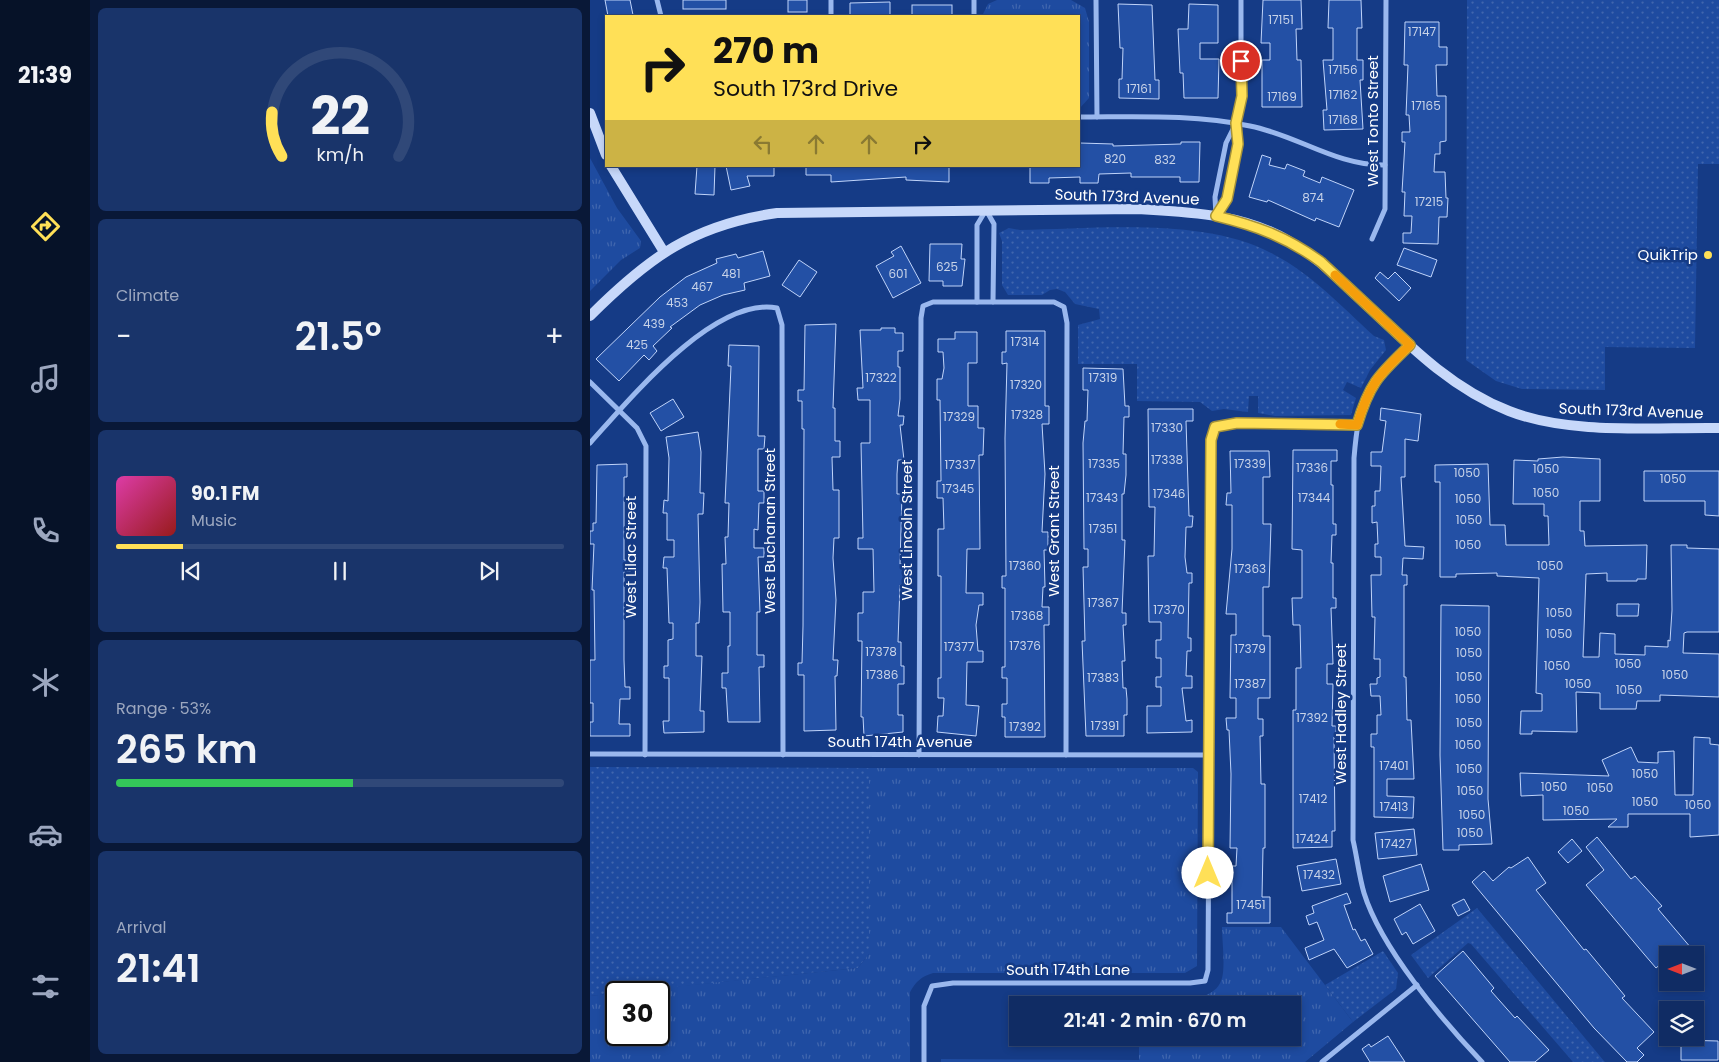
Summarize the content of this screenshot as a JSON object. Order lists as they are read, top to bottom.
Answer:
{
  "streets": {
    "street": [
      "West Tonto Street",
      "South 173rd Avenue",
      "West Lincoln Street",
      "West Buchanan Street",
      "West Grant Street",
      "West Lilac Street",
      "West Hadley Street",
      "South 174th Avenue",
      "South 174th Lane"
    ]
  },
  "crossings": [
    ["South 173rd Avenue", "West Hadley Street"],
    ["West Lincoln Street", "South 174th Avenue"],
    ["West Buchanan Street", "West Lilac Street"],
    ["West Buchanan Street", "South 174th Avenue"],
    ["West Grant Street", "South 174th Avenue"],
    ["West Lilac Street", "South 174th Avenue"],
    ["South 174th Avenue", "South 174th Lane"]
  ],
  "places": ["QuikTrip"],
  "house_numbers": [
    "17151",
    "17147",
    "17156",
    "17161",
    "17162",
    "17169",
    "17165",
    "17168",
    "820",
    "832",
    "874",
    "17215",
    "625",
    "481",
    "601",
    "467",
    "453",
    "439",
    "17314",
    "425",
    "17322",
    "17319",
    "17320",
    "17328",
    "17329",
    "17330",
    "17338",
    "17335",
    "17339",
    "17337",
    "17336",
    "1050",
    "1050",
    "1050",
    "17345",
    "1050",
    "17346",
    "17343",
    "17344",
    "1050",
    "1050",
    "17351",
    "1050",
    "17360",
    "1050",
    "17363",
    "17367",
    "17370",
    "1050",
    "17368",
    "1050",
    "1050",
    "17376",
    "17377",
    "17379",
    "17378",
    "1050",
    "1050",
    "1050",
    "17386",
    "1050",
    "1050",
    "17383",
    "17387",
    "1050",
    "1050",
    "1050",
    "17392",
    "1050",
    "17391",
    "17392",
    "1050",
    "17401",
    "1050",
    "1050",
    "1050",
    "1050",
    "1050",
    "17412",
    "1050",
    "1050",
    "17413",
    "1050",
    "1050",
    "1050",
    "17424",
    "17427",
    "17432",
    "17451"
  ],
  "north": "left",
  "page": {
    "tabs": "21:39",
    "turn": ["270 m", "South 173rd Drive"],
    "tile": [
      "Climate",
      ["Range · 53%", "265 km"],
      ["Arrival", "21:41"]
    ],
    "heat": ["−", "21.5°", "+"],
    "song": ["90.1 FM", "Music"],
    "limit": "30",
    "trip": "21:41 · 2 min · 670 m",
    "gauge": ["22", "km/h"]
  }
}
